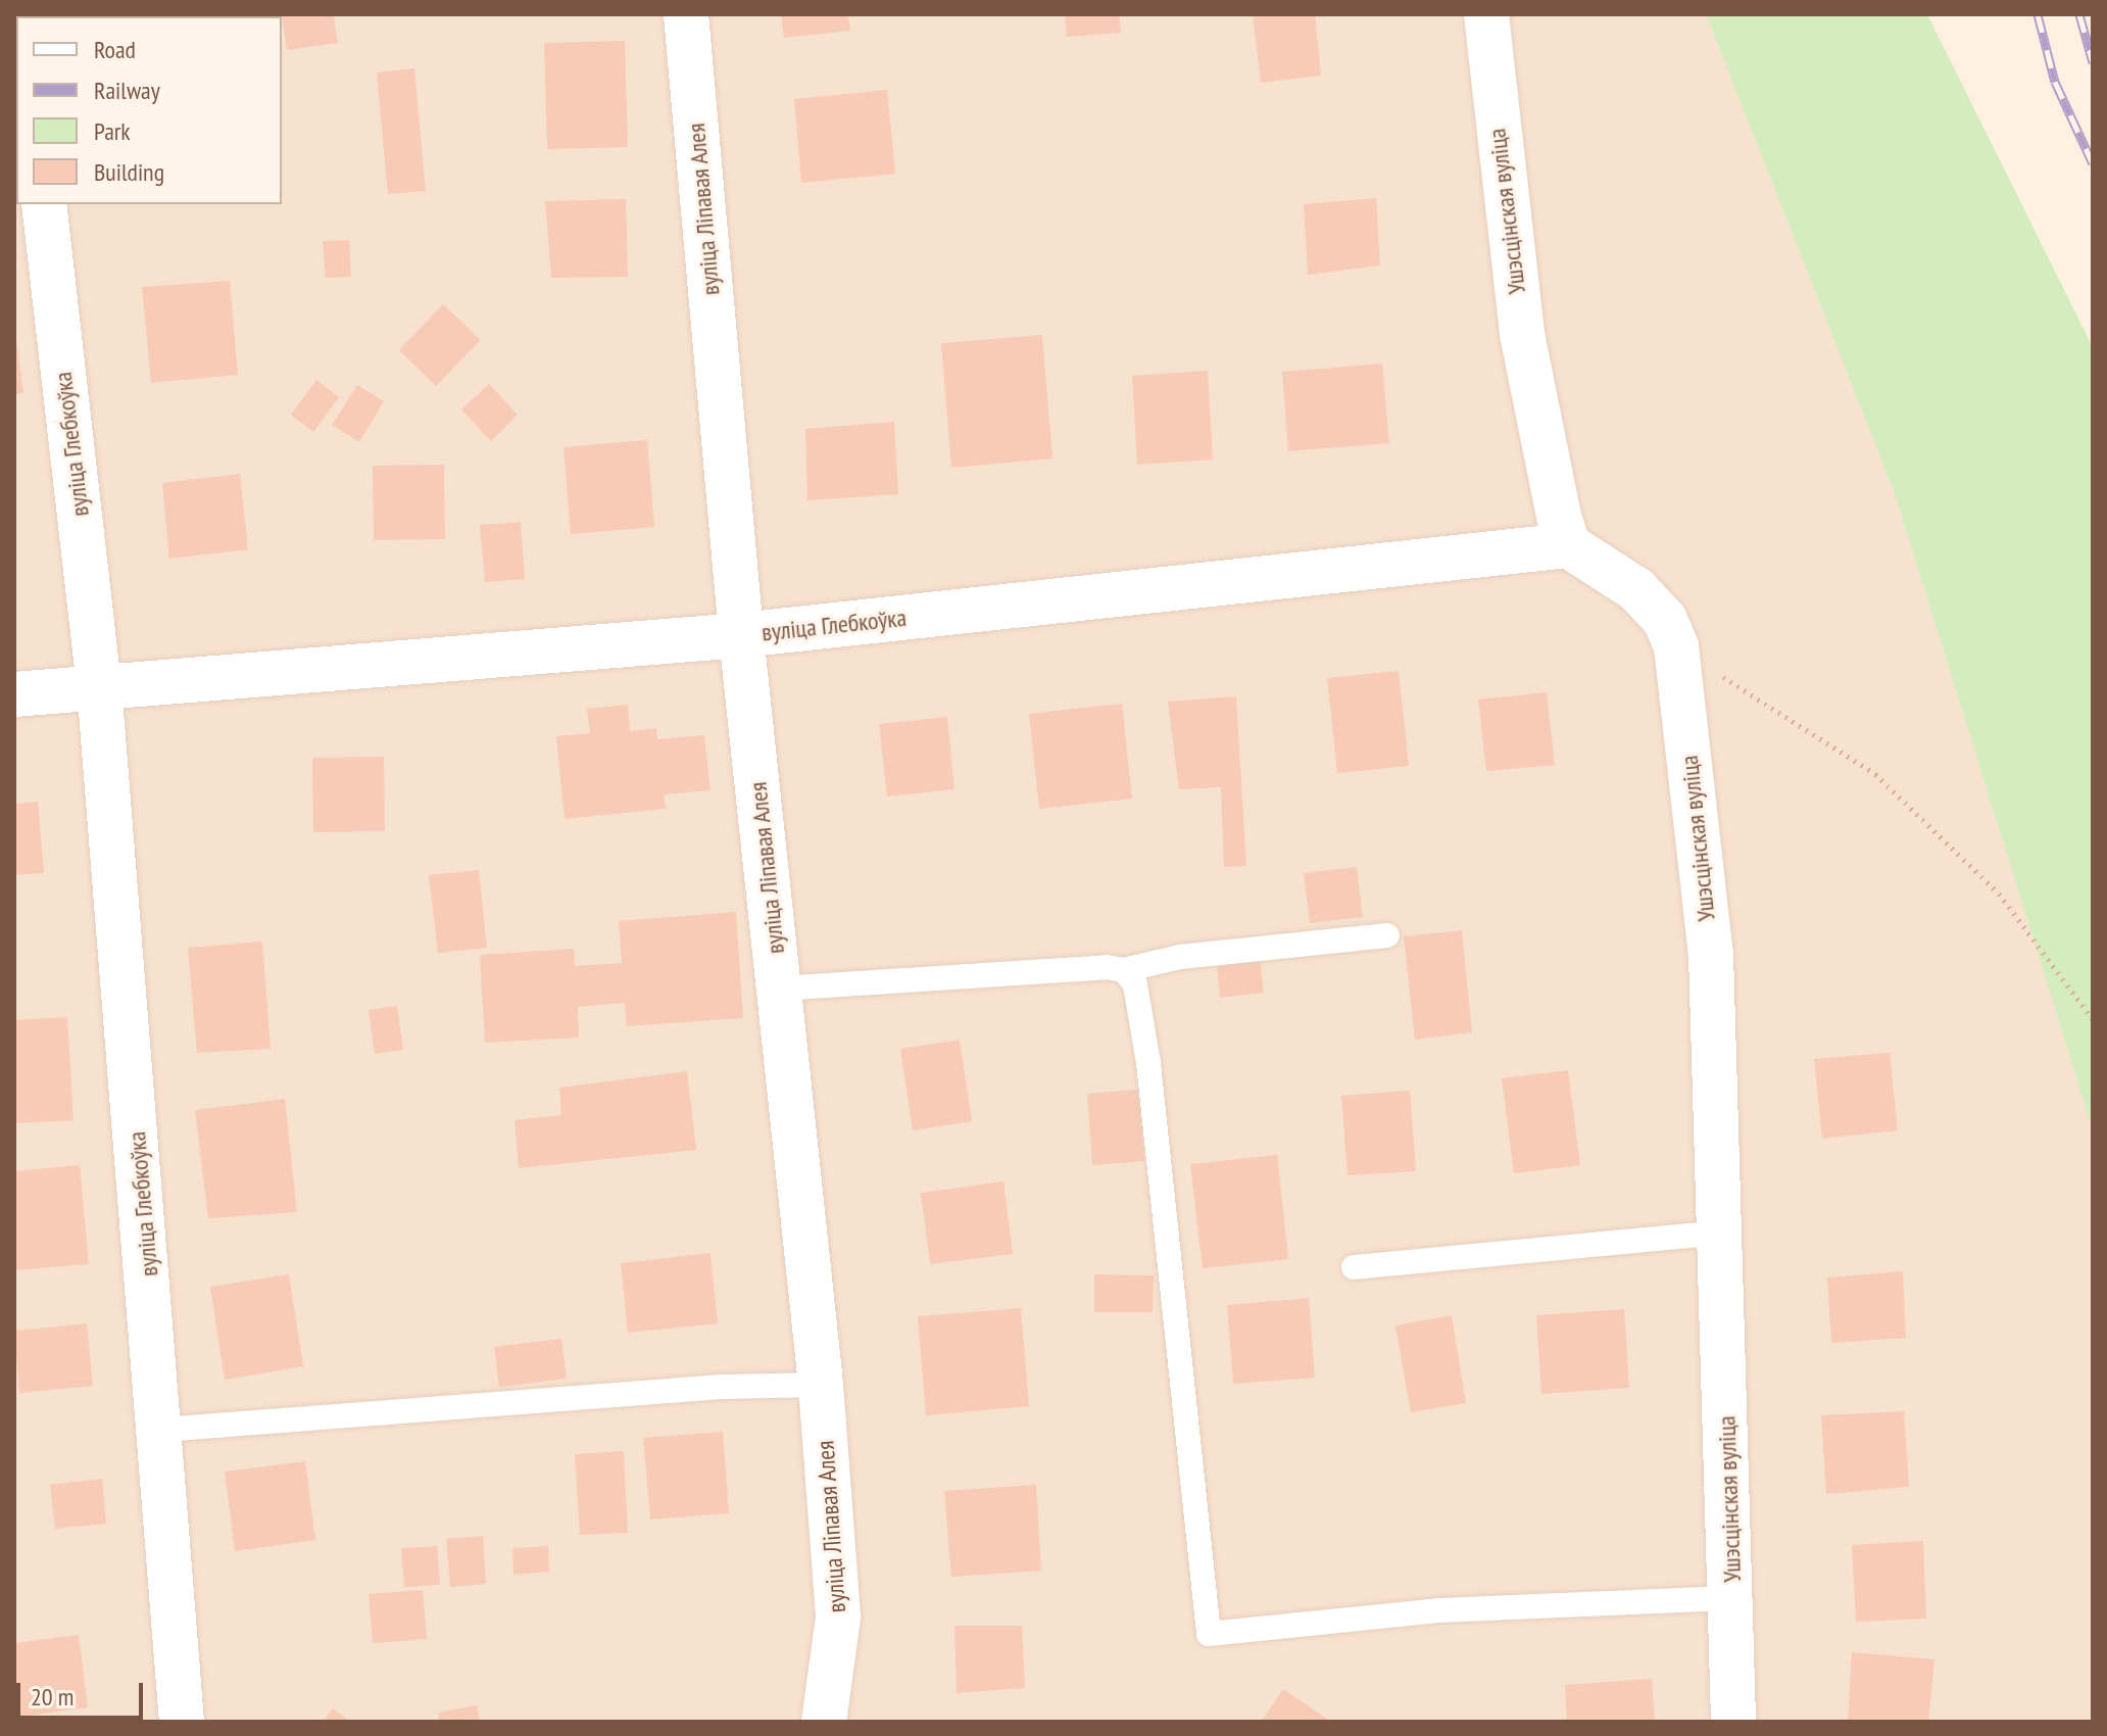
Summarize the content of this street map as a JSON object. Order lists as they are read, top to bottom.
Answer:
{
  "streets": {
    "street": ["вуліца Ліпавая Алея", "Ушэсцінская вуліца", "вуліца Глебкоўка"]
  },
  "crossings": [
    ["вуліца Ліпавая Алея", "вуліца Глебкоўка"],
    ["Ушэсцінская вуліца", "вуліца Глебкоўка"]
  ],
  "legend": [
    "Road",
    "Railway",
    "Park",
    "Building"
  ],
  "scale_bar": "20 m"
}
